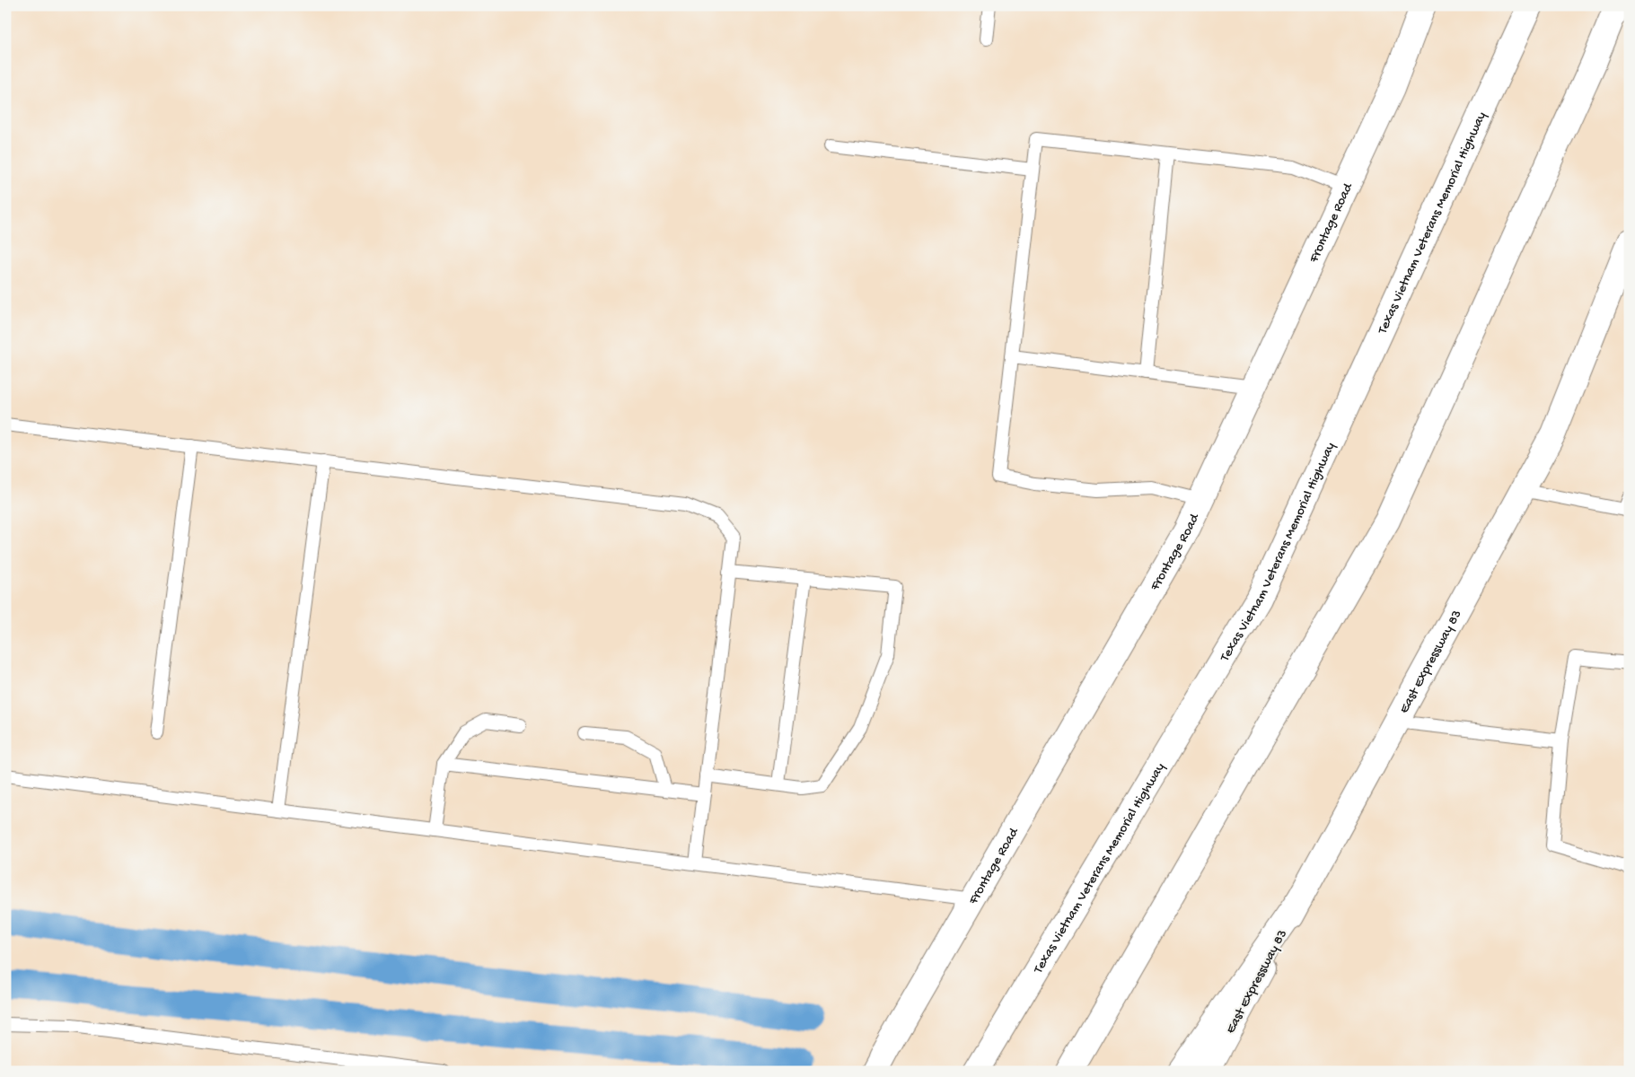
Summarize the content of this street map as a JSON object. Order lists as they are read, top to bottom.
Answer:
{
  "streets": {
    "main road": ["Texas Vietnam Veterans Memorial Highway", "Frontage Road", "East Expressway 83"]
  }
}
